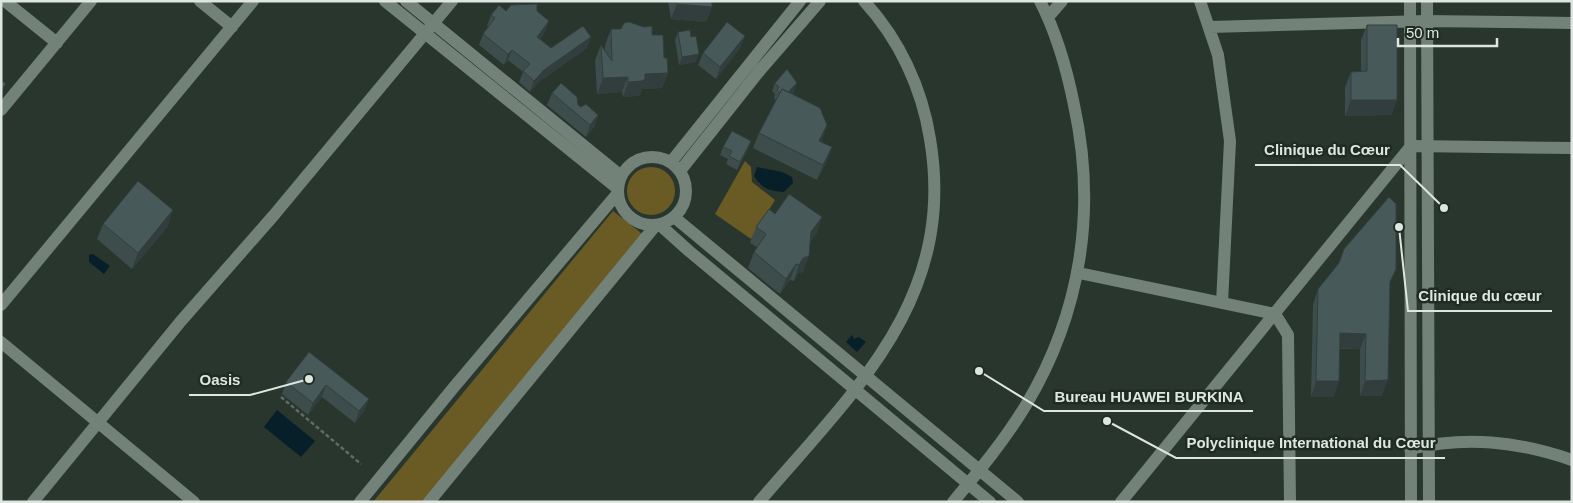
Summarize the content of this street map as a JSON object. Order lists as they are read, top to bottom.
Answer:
{
  "places": [
    "Clinique du Cœur",
    "Clinique du cœur",
    "Bureau HUAWEI BURKINA",
    "Oasis",
    "Polyclinique International du Cœur"
  ],
  "scale_bar": "50 m"
}
